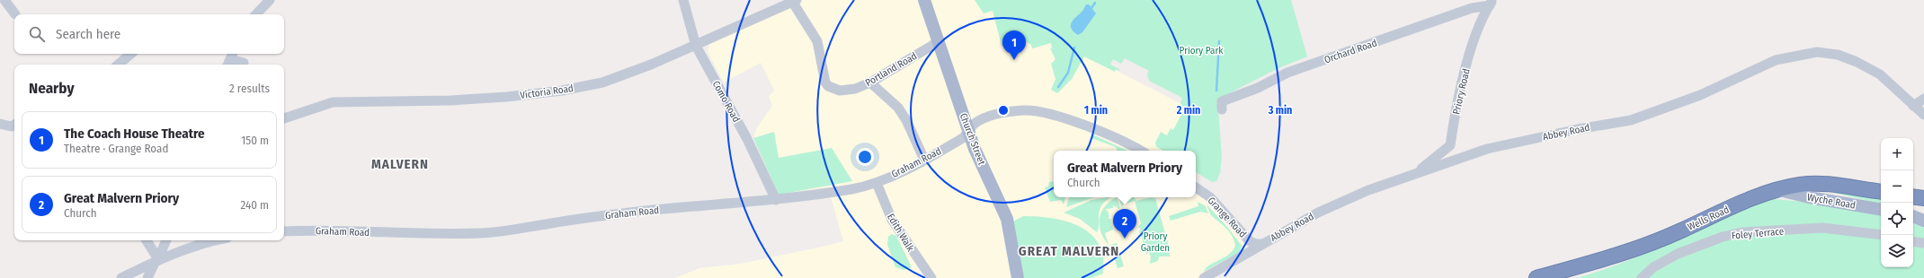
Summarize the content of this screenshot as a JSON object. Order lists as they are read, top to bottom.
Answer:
{
  "streets": {
    "highway": ["Wells Road"],
    "main road": ["Church Street", "Wyche Road"],
    "street": [
      "Orchard Road",
      "Portland Road",
      "Victoria Road",
      "Priory Road",
      "Como Road",
      "Abbey Road",
      "Graham Road",
      "Grange Road",
      "Edith Walk",
      "Foley Terrace"
    ]
  },
  "crossings": [
    ["Orchard Road", "Priory Road"],
    ["Portland Road", "Victoria Road"],
    ["Portland Road", "Church Street"],
    ["Victoria Road", "Como Road"],
    ["Priory Road", "Abbey Road"],
    ["Como Road", "Graham Road"],
    ["Abbey Road", "Grange Road"],
    ["Church Street", "Graham Road"],
    ["Graham Road", "Edith Walk"],
    ["Wyche Road", "Wells Road"]
  ],
  "districts": ["MALVERN", "GREAT MALVERN"],
  "parks": ["Priory Park", "Priory Garden"],
  "page": {
    "search": "Search here",
    "pins": ["1", "2"],
    "heading": ["Nearby", "2 results"],
    "list": [
      {
        "mark": "1",
        "name": "The Coach House Theatre",
        "note": "Theatre · Grange Road",
        "value": "150 m"
      },
      {
        "mark": "2",
        "name": "Great Malvern Priory",
        "note": "Church",
        "value": "240 m"
      }
    ],
    "map_buttons": ["+", "−"],
    "popup": ["Great Malvern Priory", "Church"]
  },
  "rings": ["1 min", "2 min", "3 min"]
}
